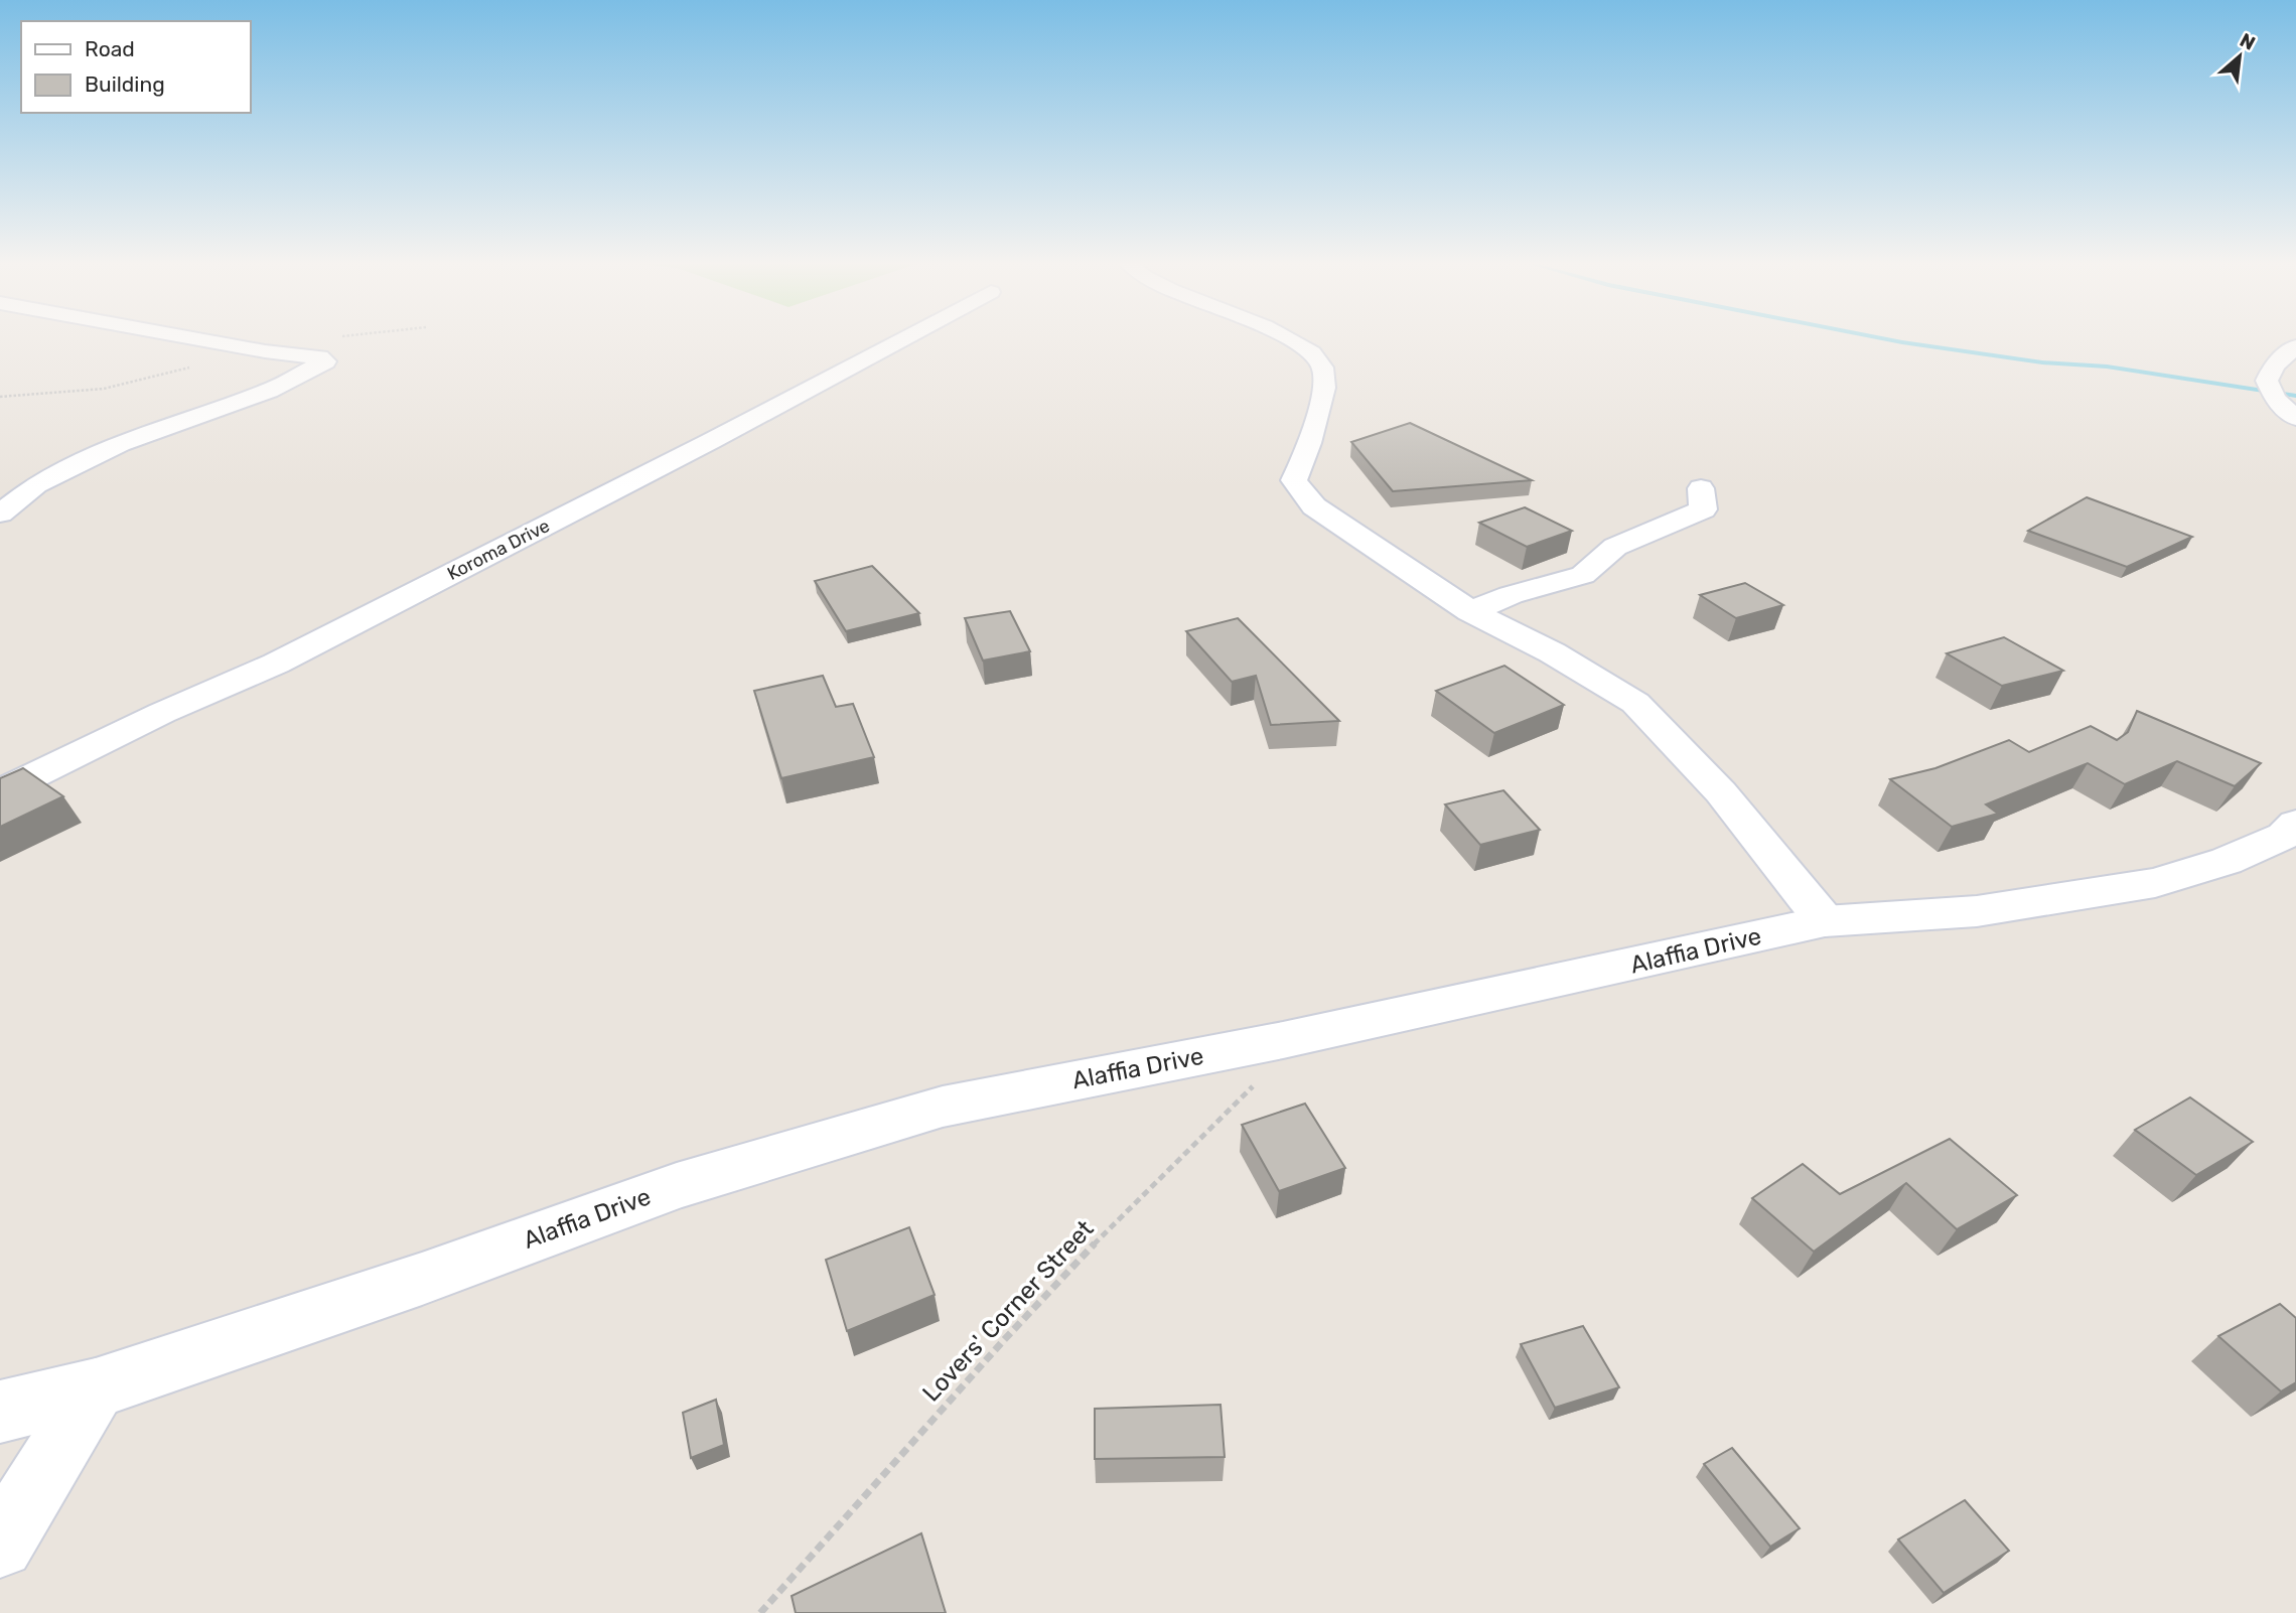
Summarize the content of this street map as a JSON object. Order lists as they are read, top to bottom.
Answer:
{
  "streets": {
    "street": ["Koroma Drive", "Alaffia Drive"],
    "path": ["Lovers' Corner Street"]
  },
  "crossings": [
    ["Alaffia Drive", "Lovers' Corner Street"]
  ],
  "legend": ["Road", "Building"],
  "north": "top right"
}
